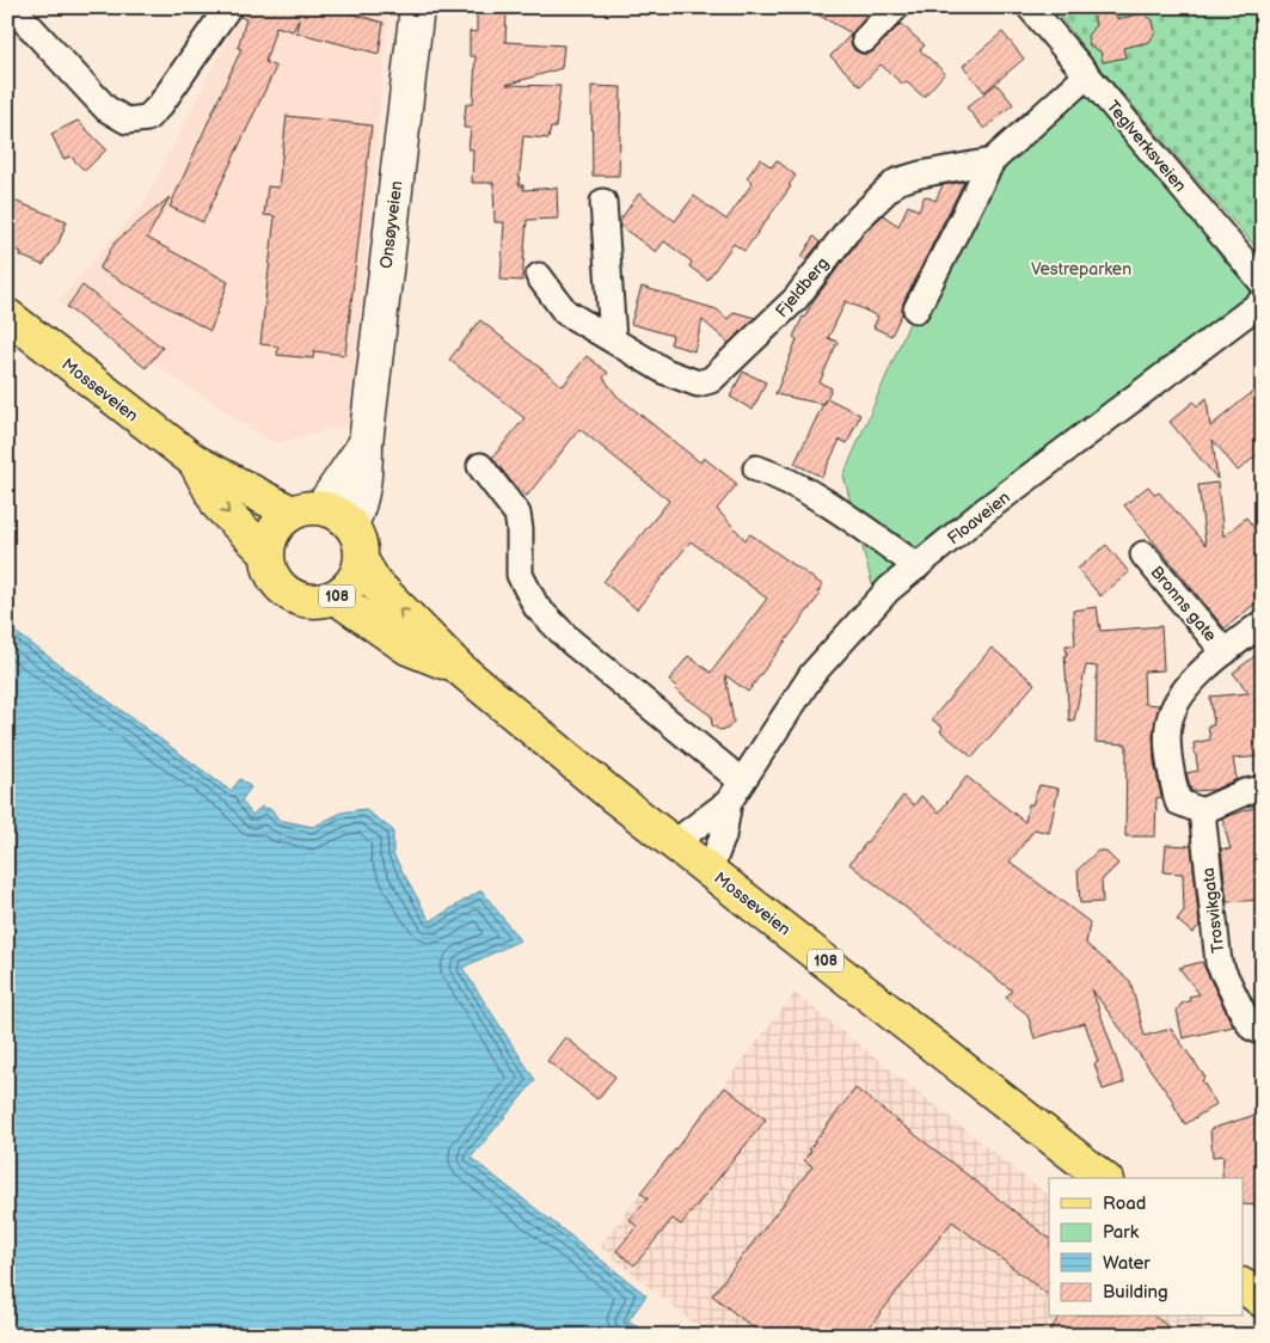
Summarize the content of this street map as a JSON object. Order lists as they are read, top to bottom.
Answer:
{
  "streets": {
    "main road": ["Mosseveien", "108"],
    "street": [
      "Teglverksveien",
      "Onsøyveien",
      "Fjeldberg",
      "Floaveien",
      "Bronns gate",
      "Trosvikgata"
    ]
  },
  "crossings": [
    ["Onsøyveien", "Mosseveien"],
    ["Onsøyveien", "108"],
    ["Mosseveien", "Floaveien"],
    ["Mosseveien", "108"],
    ["Bronns gate", "Trosvikgata"]
  ],
  "parks": ["Vestreparken"],
  "legend": [
    "Road",
    "Park",
    "Water",
    "Building"
  ]
}
